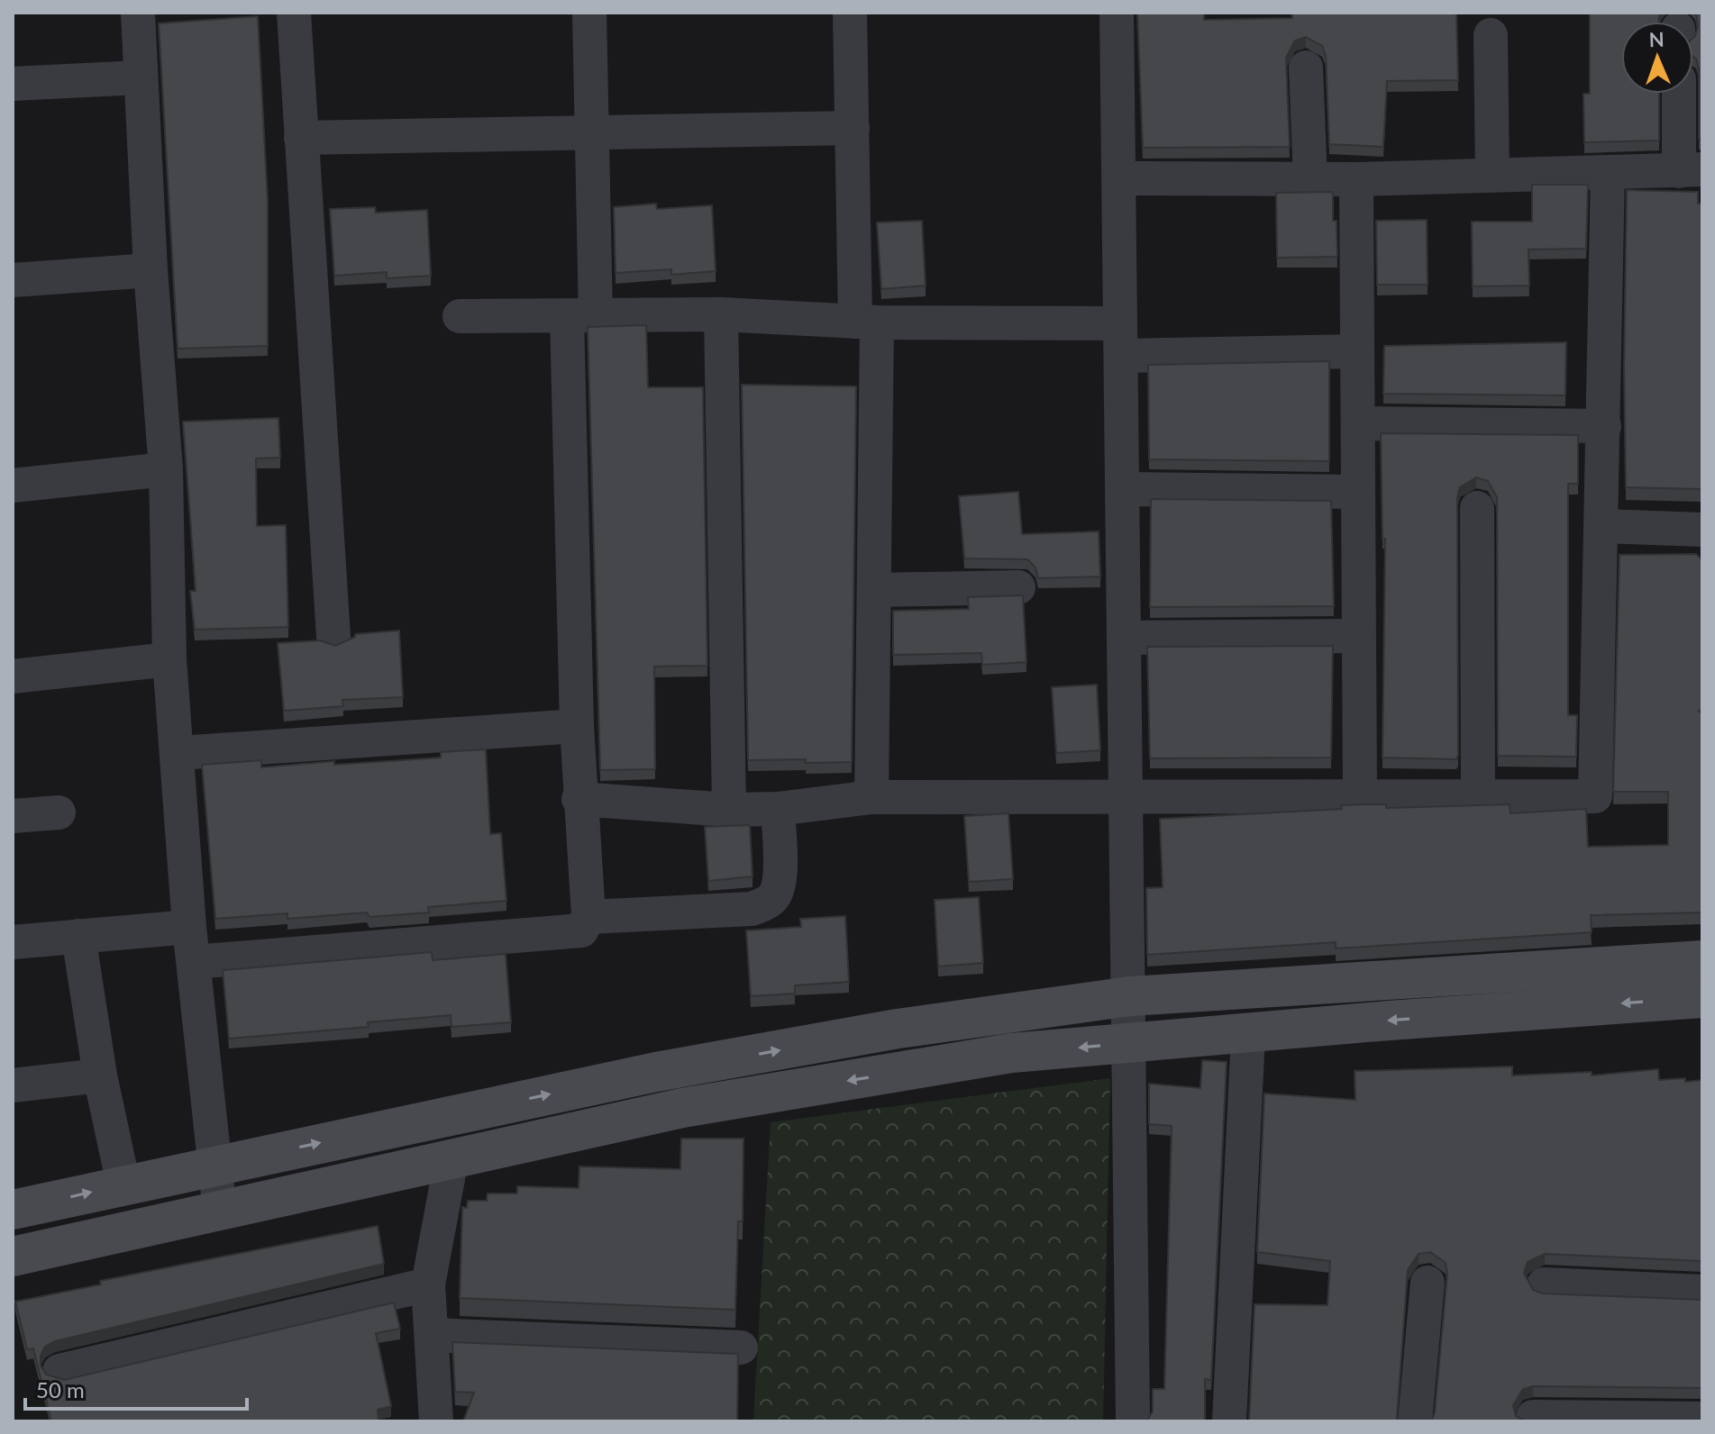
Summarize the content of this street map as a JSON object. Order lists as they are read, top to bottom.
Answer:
{
  "scale_bar": "50 m",
  "north": "top"
}
